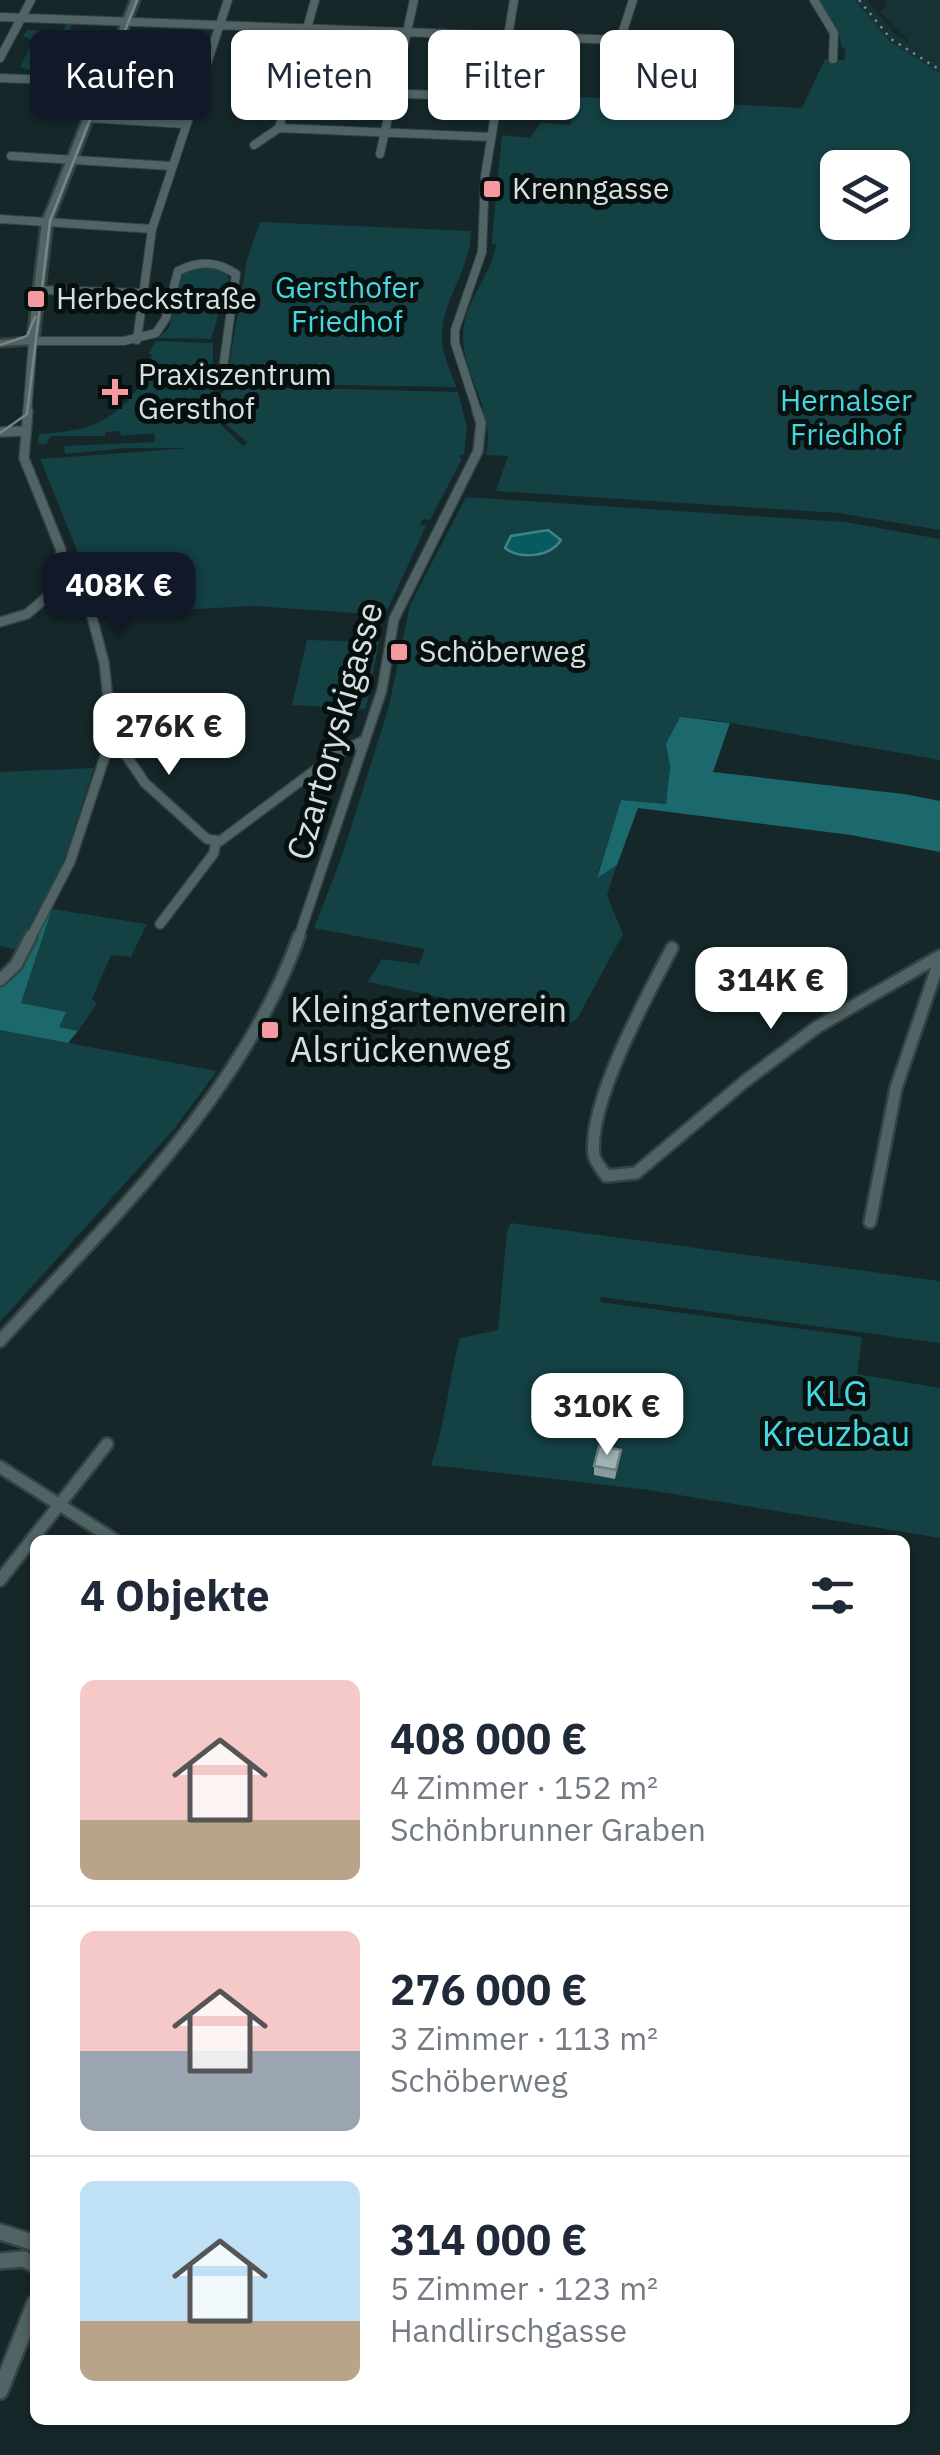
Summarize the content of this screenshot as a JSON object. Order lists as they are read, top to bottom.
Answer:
{
  "streets": {
    "street": ["Czartoryskigasse"]
  },
  "parks": ["Gersthofer Friedhof", "Hernalser Friedhof", "KLG Kreuzbau"],
  "places": {
    "transit": [
      "Krenngasse",
      "Herbeckstraße",
      "Schöberweg",
      "Kleingartenverein Alsrückenweg"
    ],
    "health": ["Praxiszentrum Gersthof"]
  },
  "page": {
    "chip": [
      "Kaufen",
      "Mieten",
      "Filter",
      "Neu"
    ],
    "price": [
      "408K €",
      "276K €",
      "314K €",
      "310K €"
    ],
    "heading": "4 Objekte",
    "list": [
      {
        "name": "408 000 €",
        "note": "4 Zimmer · 152 m² · Schönbrunner Graben"
      },
      {
        "name": "276 000 €",
        "note": "3 Zimmer · 113 m² · Schöberweg"
      },
      {
        "name": "314 000 €",
        "note": "5 Zimmer · 123 m² · Handlirschgasse"
      }
    ]
  }
}
